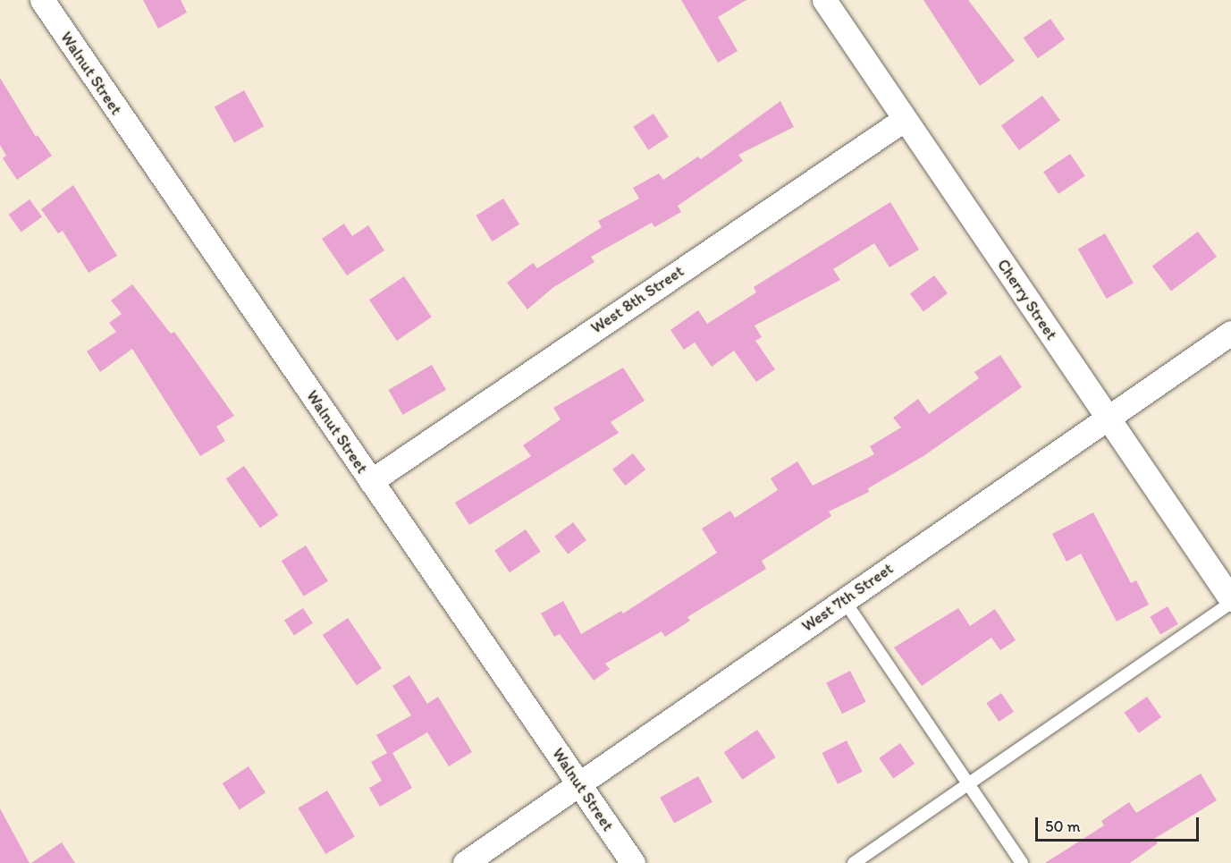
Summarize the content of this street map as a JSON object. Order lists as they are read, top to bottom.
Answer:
{
  "streets": {
    "street": [
      "Walnut Street",
      "West 8th Street",
      "Cherry Street",
      "West 7th Street"
    ]
  },
  "crossings": [
    ["Walnut Street", "West 8th Street"],
    ["Walnut Street", "West 7th Street"],
    ["West 8th Street", "Cherry Street"],
    ["Cherry Street", "West 7th Street"]
  ],
  "scale_bar": "50 m"
}
